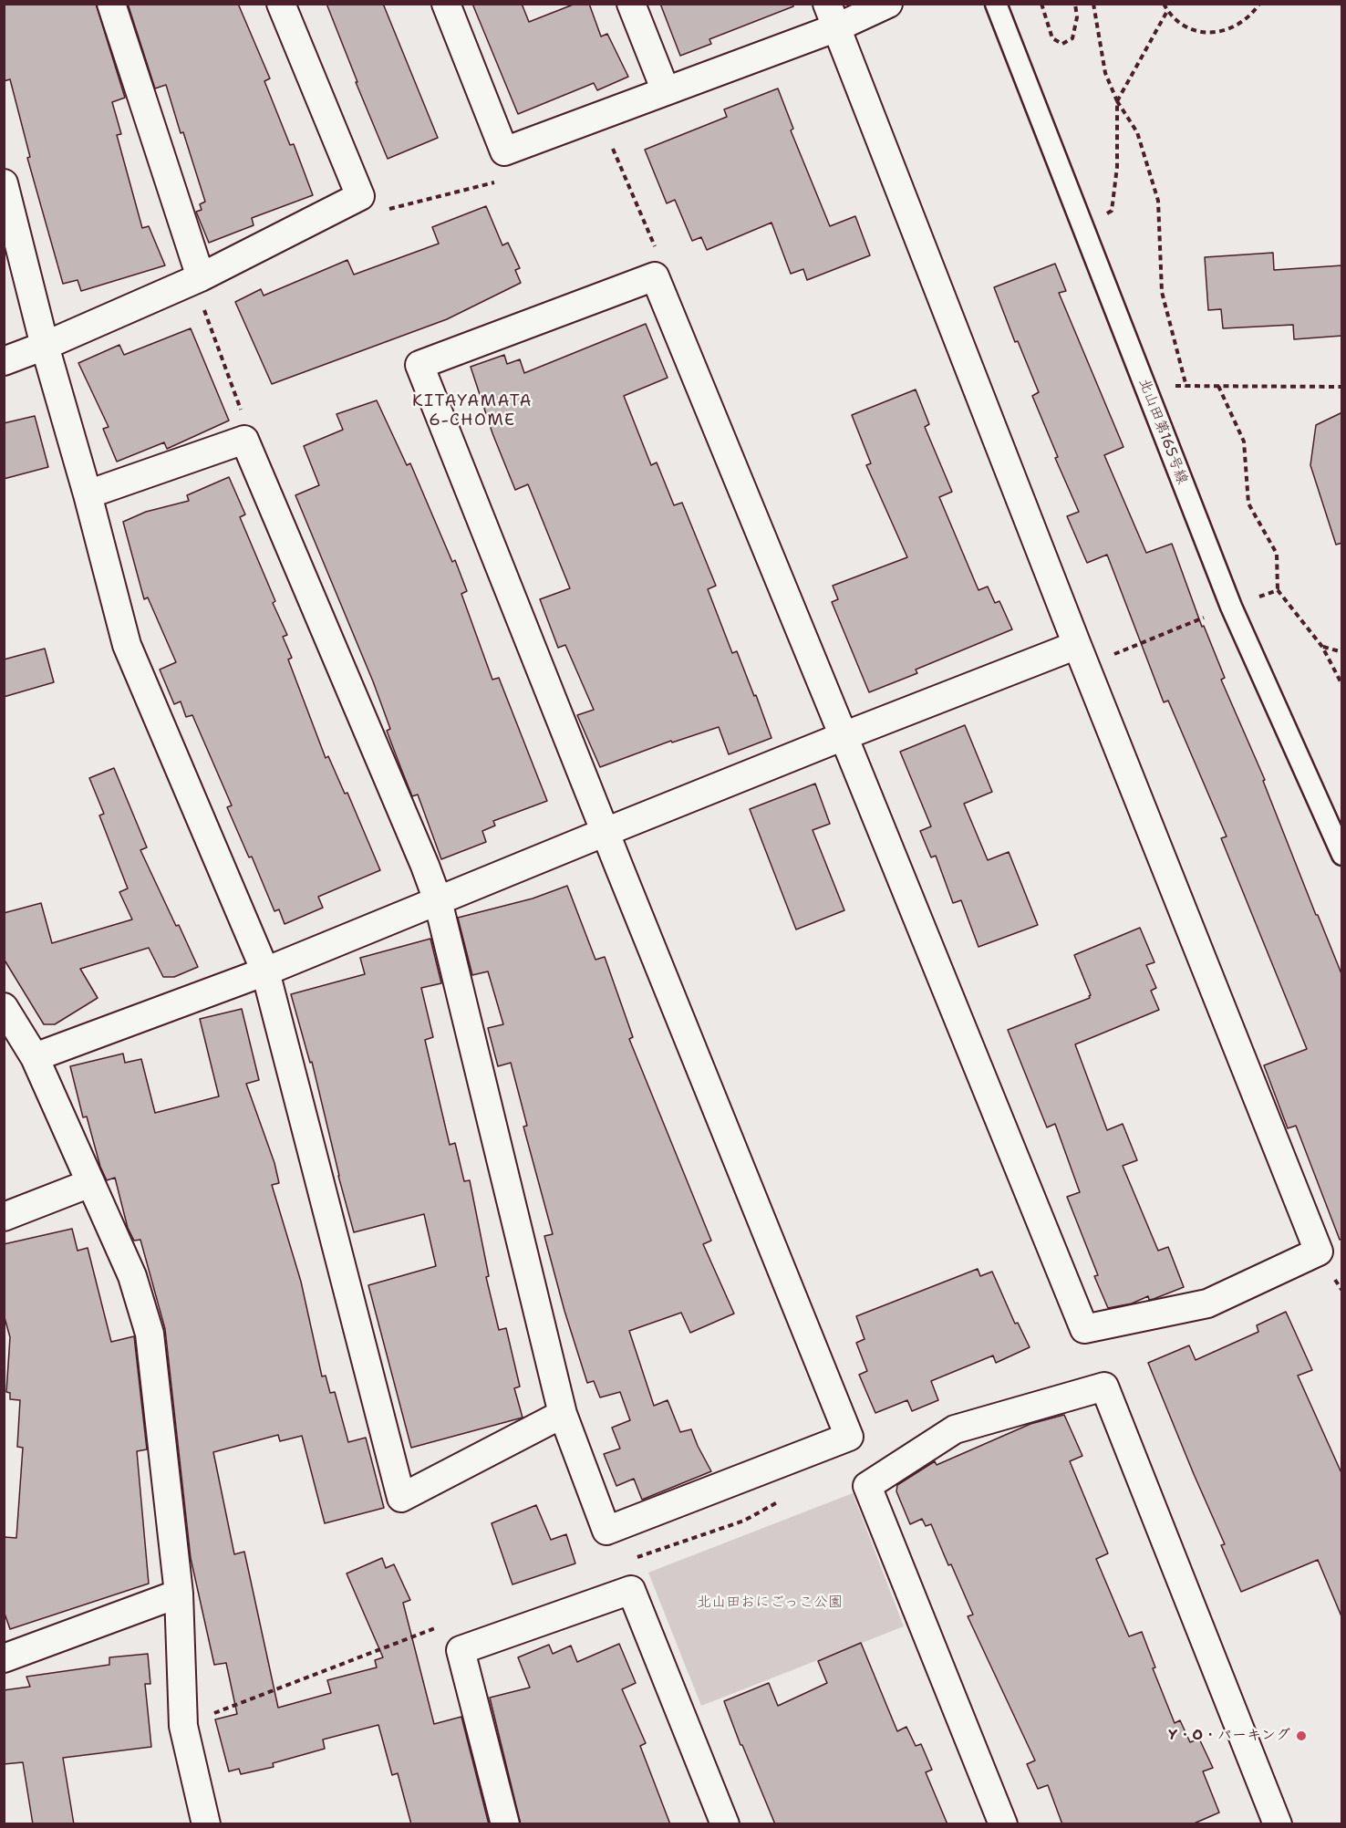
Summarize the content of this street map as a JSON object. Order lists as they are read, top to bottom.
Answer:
{
  "streets": {
    "street": ["北山田第165号線"]
  },
  "districts": ["KITAYAMATA 6-CHOME"],
  "parks": ["北山田おにごっこ公園"],
  "places": ["Y・O・パーキング"]
}
